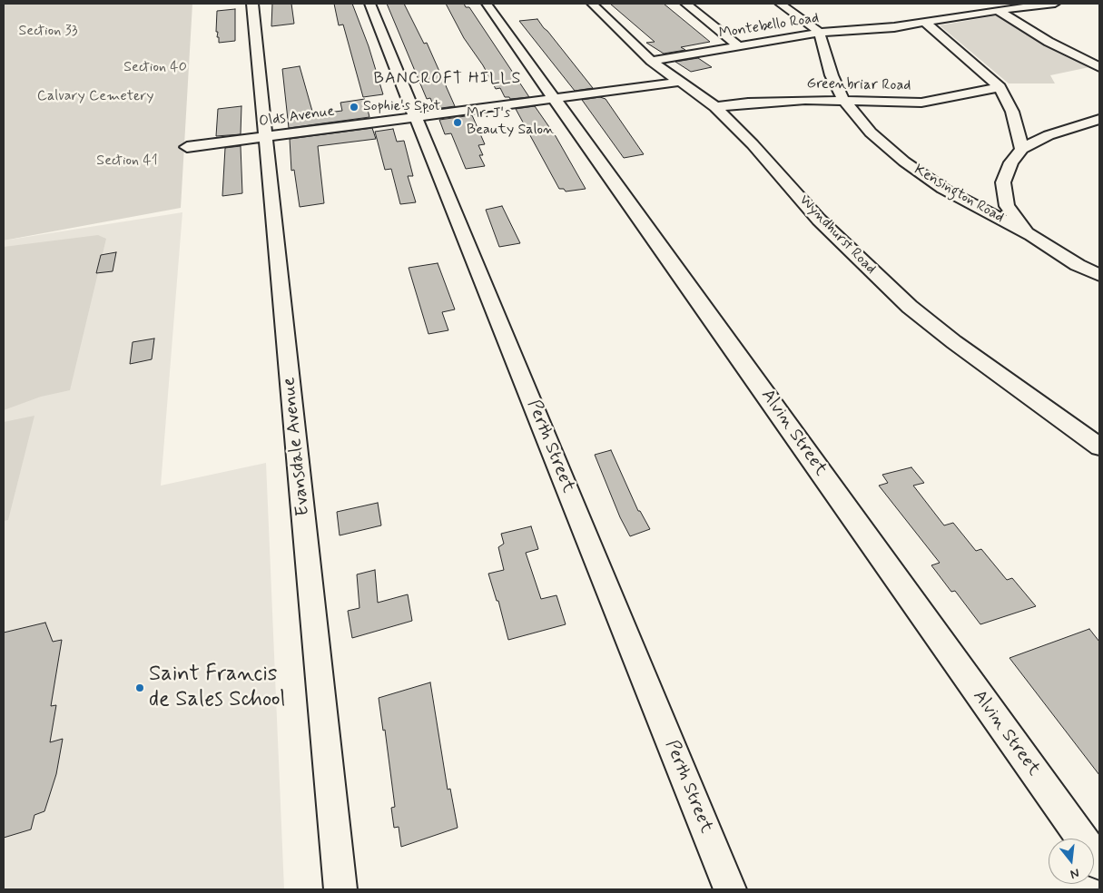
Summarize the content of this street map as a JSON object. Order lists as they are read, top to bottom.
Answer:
{
  "streets": {
    "street": [
      "Montebello Road",
      "Greenbriar Road",
      "Olds Avenue",
      "Kensington Road",
      "Wyndhurst Road",
      "Alvin Street",
      "Evansdale Avenue",
      "Perth Street"
    ]
  },
  "crossings": [
    ["Montebello Road", "Kensington Road"],
    ["Montebello Road", "Wyndhurst Road"],
    ["Greenbriar Road", "Kensington Road"],
    ["Greenbriar Road", "Wyndhurst Road"],
    ["Olds Avenue", "Wyndhurst Road"],
    ["Olds Avenue", "Alvin Street"],
    ["Olds Avenue", "Evansdale Avenue"],
    ["Olds Avenue", "Perth Street"]
  ],
  "districts": ["BANCROFT HILLS"],
  "parks": [
    "Section 33",
    "Section 40",
    "Calvary Cemetery",
    "Section 41"
  ],
  "places": ["Sophie's Spot", "Mr. J's Beauty Salon", "Saint Francis de Sales School"],
  "north": "bottom"
}
